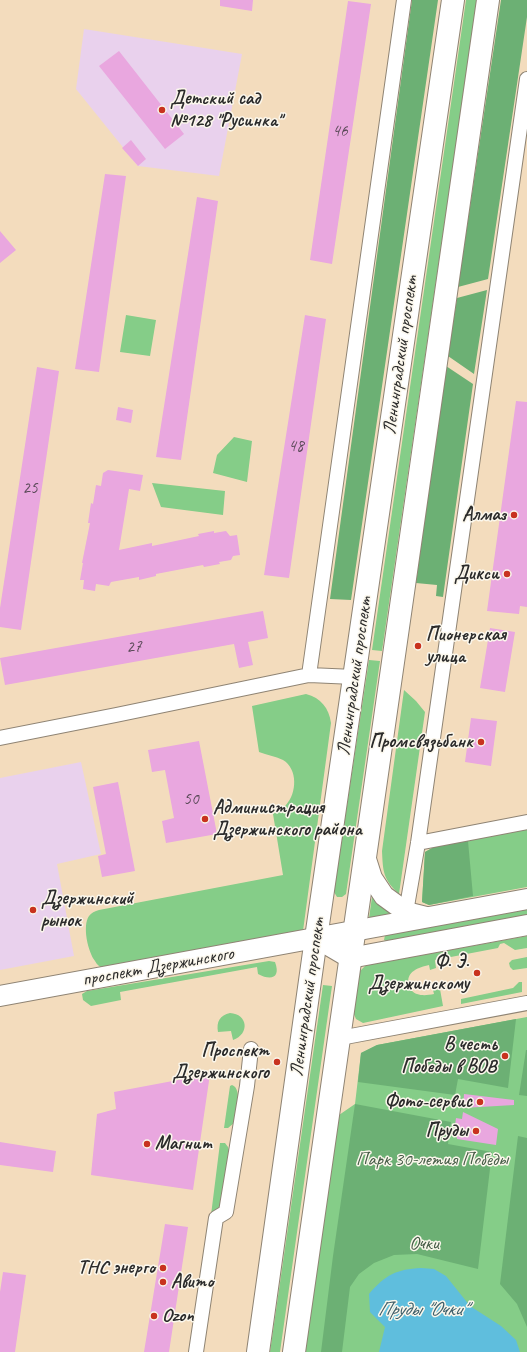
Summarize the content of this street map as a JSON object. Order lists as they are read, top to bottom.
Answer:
{
  "streets": {
    "main road": ["Ленинградский проспект", "проспект Дзержинского"]
  },
  "crossings": [
    ["Ленинградский проспект", "проспект Дзержинского"]
  ],
  "water": ["Пруды \"Очки\""],
  "parks": ["Парк 30-летия Победы", "Очки"],
  "places": [
    "Детский сад №128 \"Русинка\"",
    "Алмаз",
    "Дикси",
    "Пионерская улица",
    "Промсвязьбанк",
    "Администрация Дзержинского района",
    "Дзержинский рынок",
    "Ф. Э. Дзержинскому",
    "В честь Победы в ВОВ",
    "Проспект Дзержинского",
    "Фото-сервис",
    "Пруды",
    "Магнит",
    "ТНС энерго",
    "Авито",
    "Ozon"
  ],
  "house_numbers": [
    "46",
    "48",
    "25",
    "27",
    "50"
  ]
}
